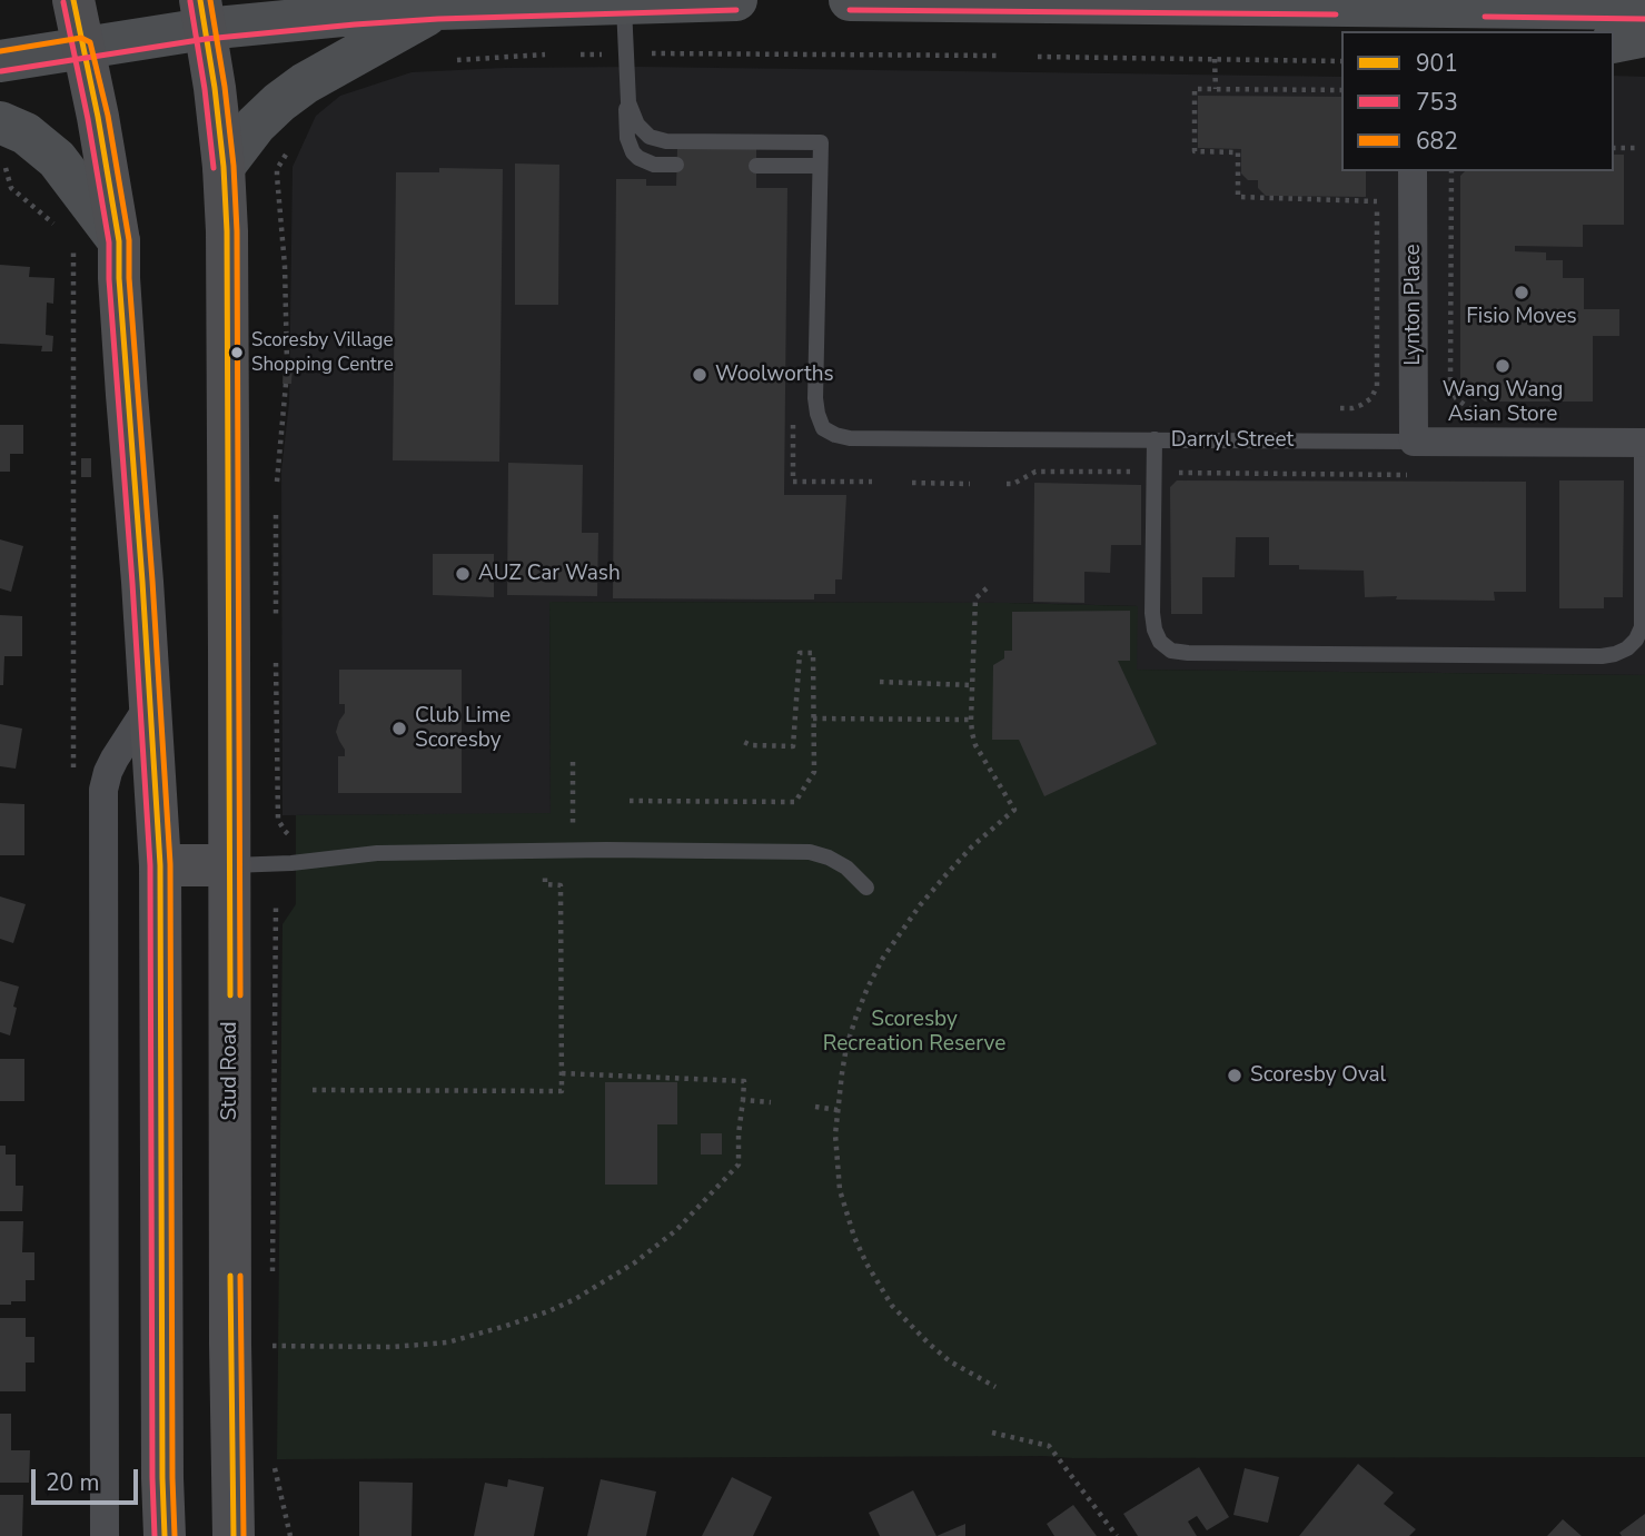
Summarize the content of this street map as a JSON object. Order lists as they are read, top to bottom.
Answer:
{
  "streets": {
    "highway": ["Stud Road"],
    "street": ["Lynton Place", "Darryl Street"]
  },
  "crossings": [
    ["Lynton Place", "Darryl Street"]
  ],
  "parks": ["Scoresby Recreation Reserve"],
  "places": [
    "Fisio Moves",
    "Scoresby Village Shopping Centre",
    "Wang Wang Asian Store",
    "Woolworths",
    "AUZ Car Wash",
    "Club Lime Scoresby",
    "Scoresby Oval"
  ],
  "lines": ["transit line 901", "transit line 682", "transit line 753"],
  "legend": ["901", "753", "682"],
  "scale_bar": "20 m"
}
